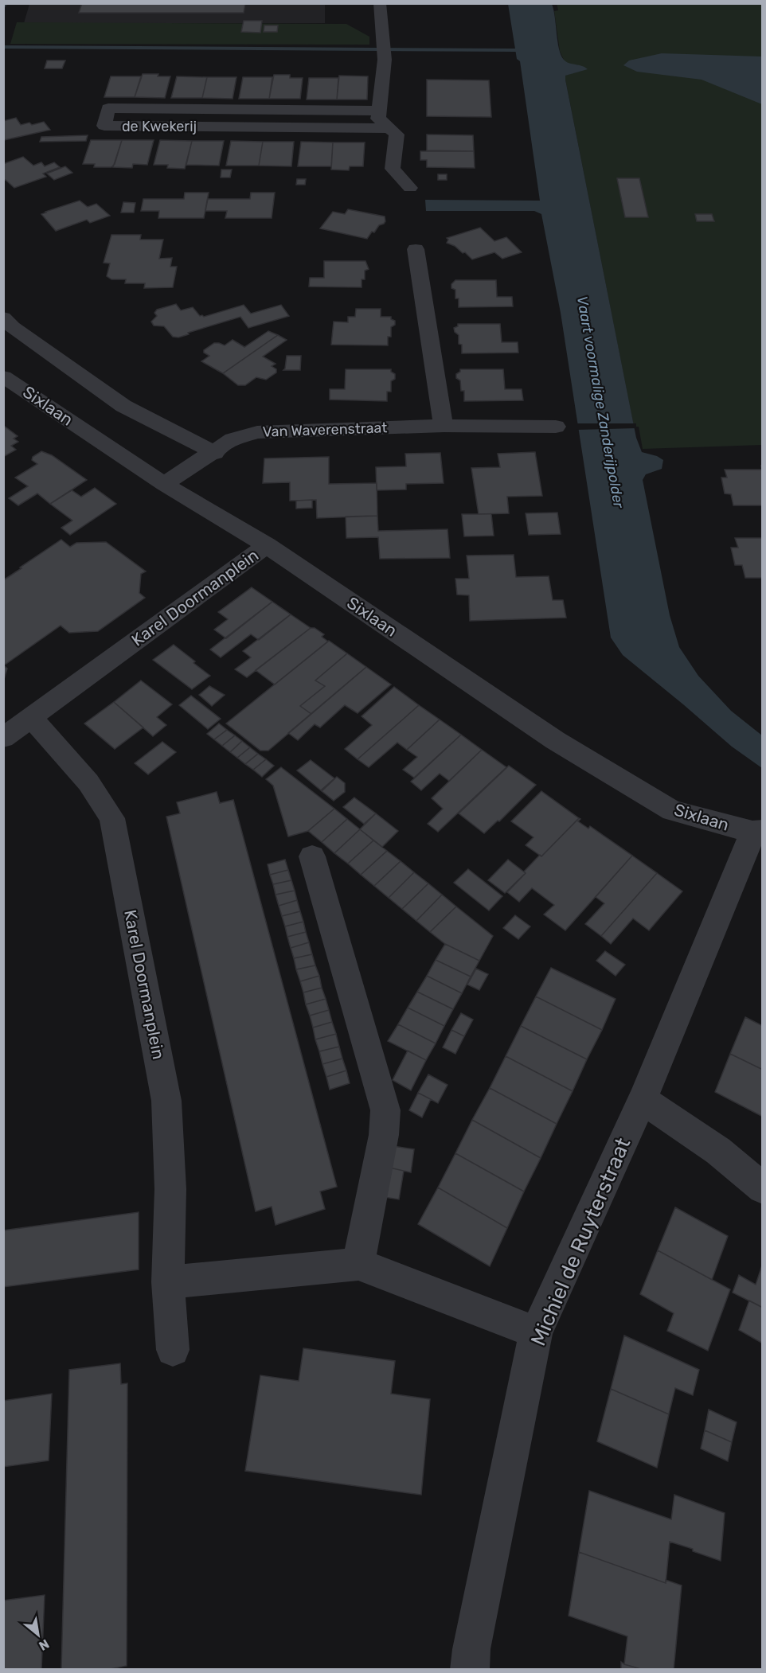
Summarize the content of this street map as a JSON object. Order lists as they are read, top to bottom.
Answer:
{
  "streets": {
    "street": [
      "de Kwekerij",
      "Sixlaan",
      "Van Waverenstraat",
      "Karel Doormanplein",
      "Michiel de Ruyterstraat"
    ]
  },
  "crossings": [
    ["Sixlaan", "Van Waverenstraat"],
    ["Sixlaan", "Karel Doormanplein"],
    ["Sixlaan", "Michiel de Ruyterstraat"]
  ],
  "water": ["Vaart voormalige Zanderijpolder"],
  "north": "bottom right"
}
